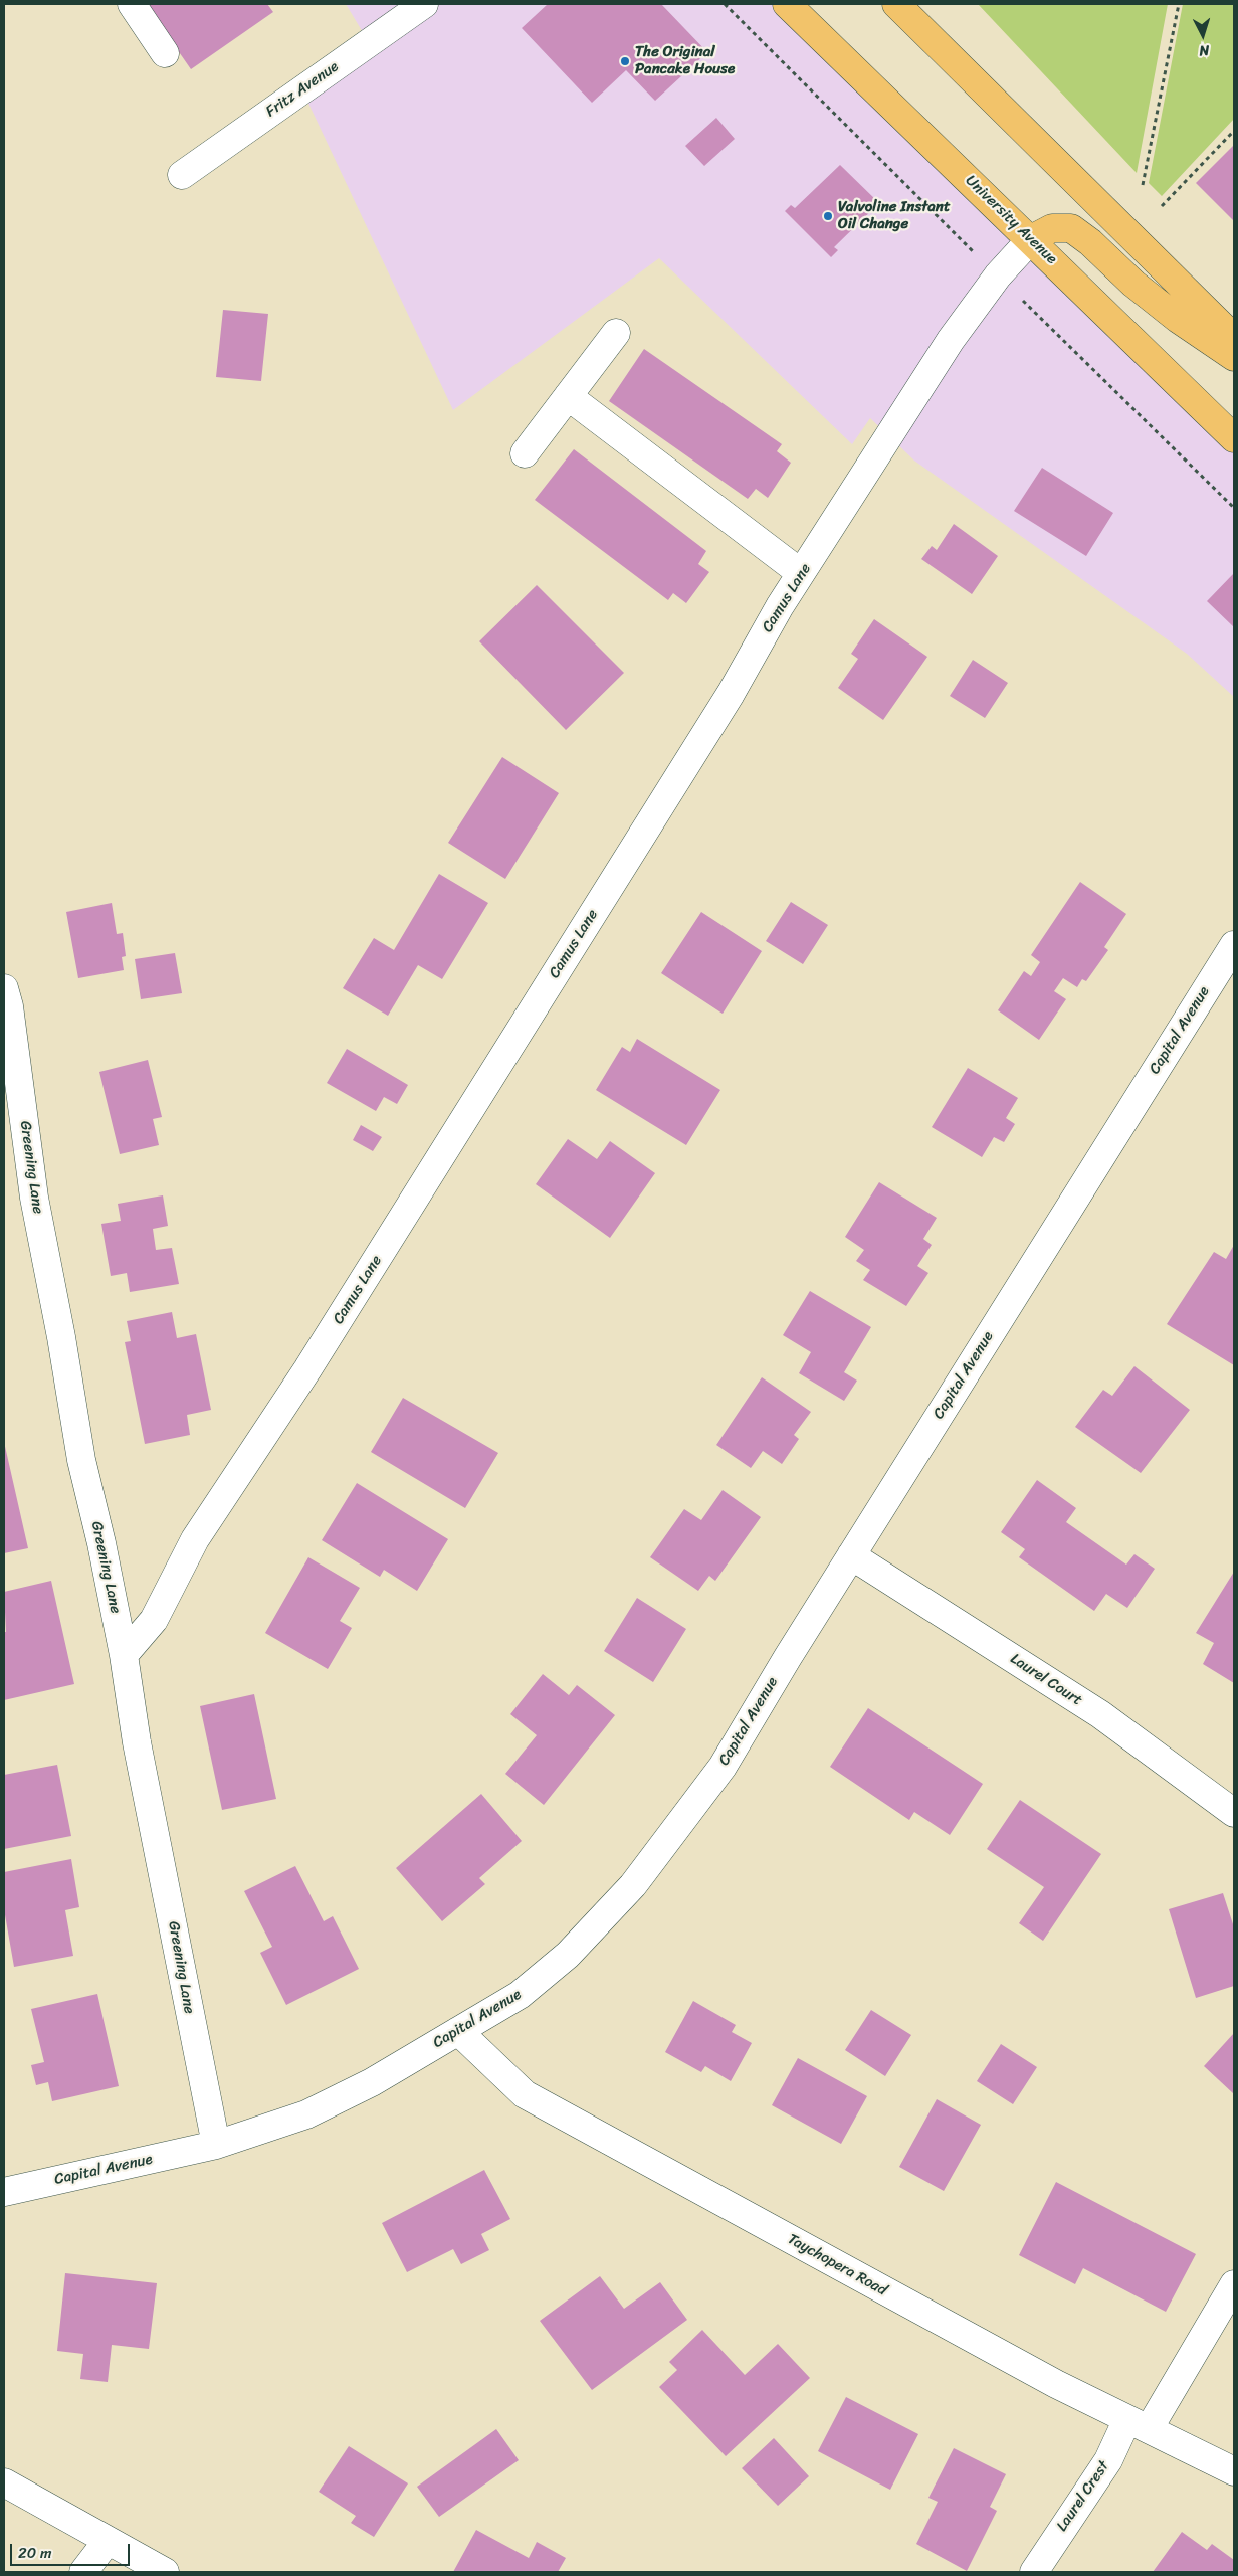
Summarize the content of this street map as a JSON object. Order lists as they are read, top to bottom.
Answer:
{
  "streets": {
    "main road": ["University Avenue"],
    "street": [
      "Fritz Avenue",
      "Camus Lane",
      "Capital Avenue",
      "Greening Lane",
      "Laurel Court",
      "Taychopera Road",
      "Laurel Crest"
    ]
  },
  "crossings": [
    ["University Avenue", "Camus Lane"],
    ["Camus Lane", "Greening Lane"],
    ["Capital Avenue", "Greening Lane"],
    ["Capital Avenue", "Laurel Court"],
    ["Capital Avenue", "Taychopera Road"],
    ["Taychopera Road", "Laurel Crest"]
  ],
  "places": ["The Original Pancake House", "Valvoline Instant Oil Change"],
  "scale_bar": "20 m",
  "north": "bottom"
}
